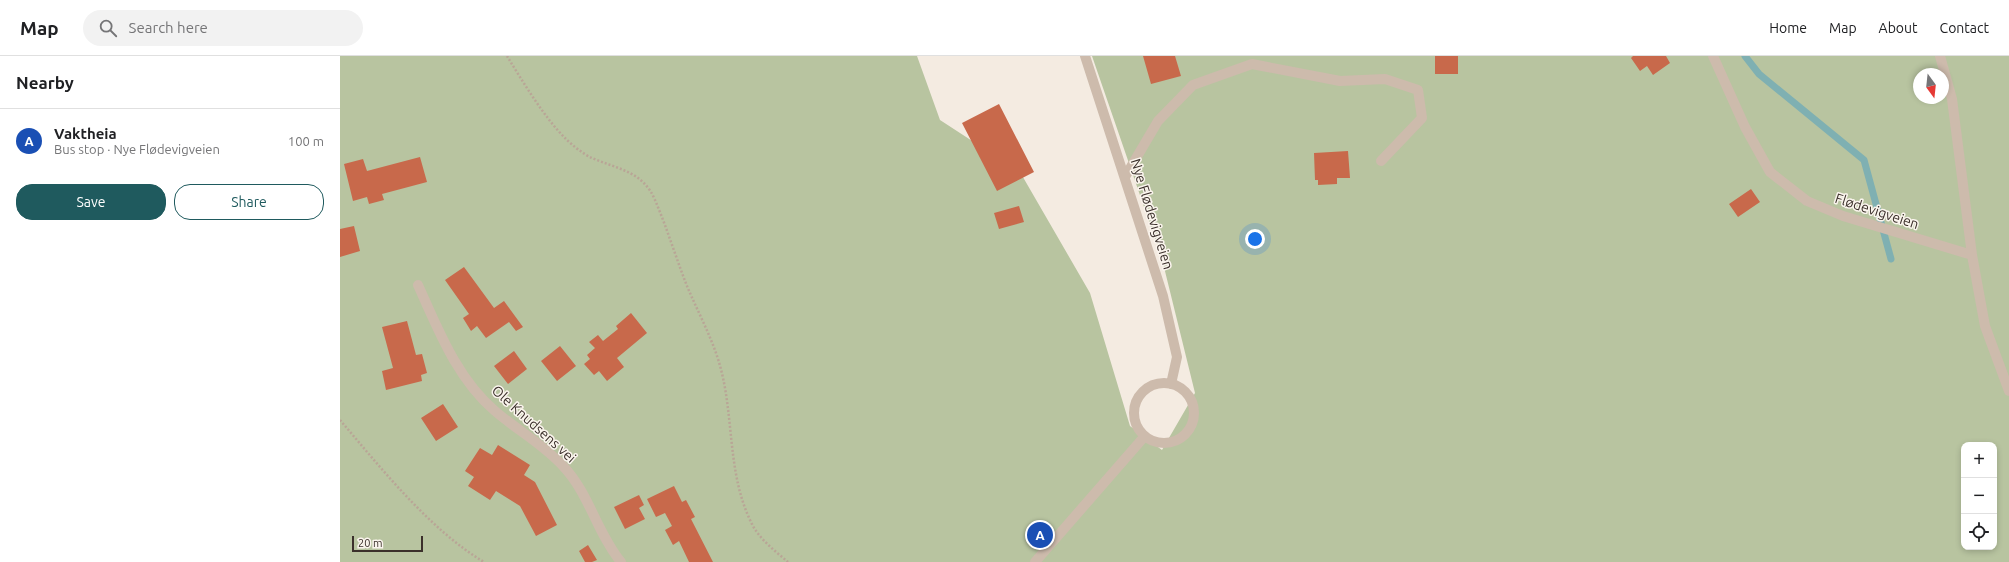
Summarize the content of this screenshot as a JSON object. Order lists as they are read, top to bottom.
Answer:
{
  "streets": {
    "street": ["Flødevigveien", "Nye Flødevigveien", "Ole Knudsens vei"]
  },
  "scale_bar": "20 m",
  "north": "bottom",
  "page": {
    "header": "Map",
    "search": "Search here",
    "nav": [
      "Home",
      "Map",
      "About",
      "Contact"
    ],
    "heading": "Nearby",
    "list": [
      {
        "mark": "A",
        "name": "Vaktheia",
        "note": "Bus stop · Nye Flødevigveien",
        "value": "100 m"
      }
    ],
    "buttons": ["Save", "Share"],
    "map_buttons": ["+", "−"],
    "pins": "A",
    "scale": "20 m"
  }
}
